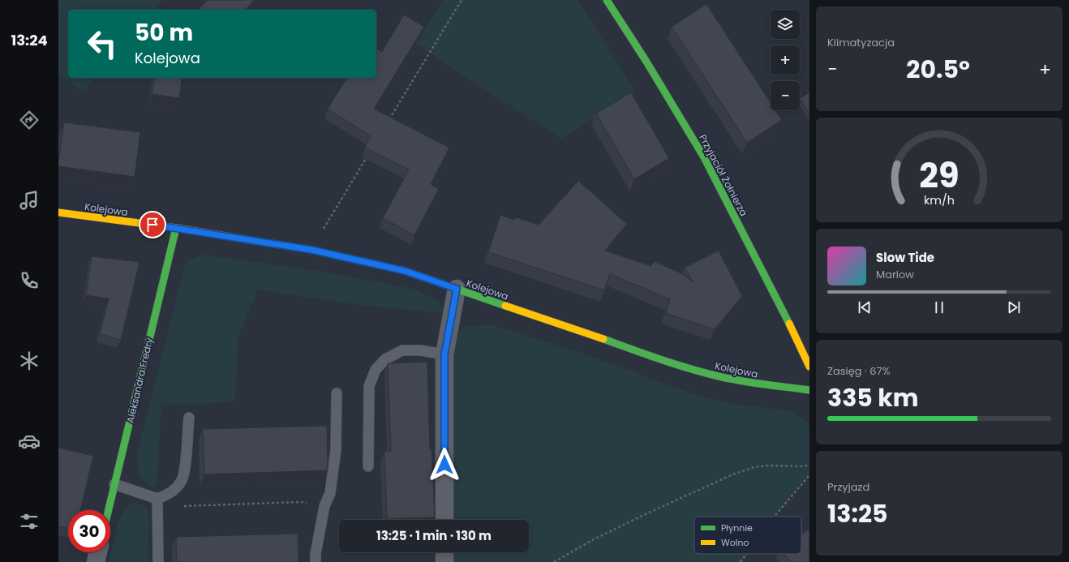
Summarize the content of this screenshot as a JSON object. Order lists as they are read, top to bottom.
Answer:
{
  "streets": {
    "street": ["Przyjaciół Żołnierza", "Kolejowa", "Aleksandra Fredry"]
  },
  "crossings": [
    ["Kolejowa", "Aleksandra Fredry"]
  ],
  "legend": ["Płynnie", "Wolno"],
  "page": {
    "tabs": "13:24",
    "tile": [
      "Klimatyzacja",
      ["Zasięg · 67%", "335 km"],
      ["Przyjazd", "13:25"]
    ],
    "map_buttons": ["+", "−"],
    "turn": ["50 m", "Kolejowa"],
    "heat": ["−", "20.5°", "+"],
    "song": ["Slow Tide", "Marlow"],
    "limit": "30",
    "trip": "13:25 · 1 min · 130 m",
    "gauge": ["29", "km/h"]
  }
}
